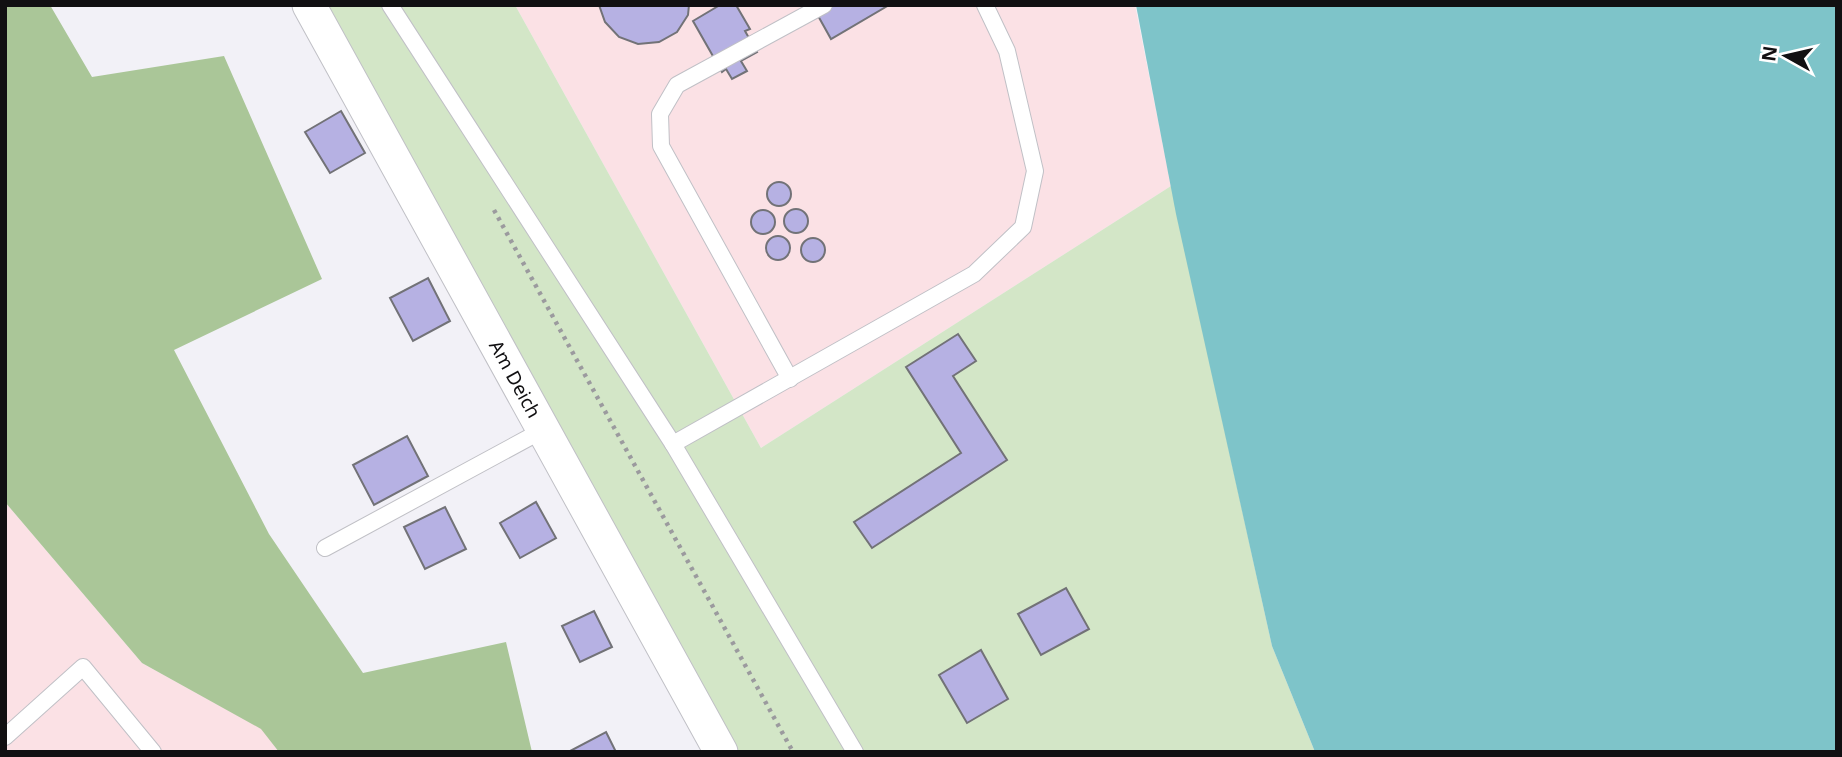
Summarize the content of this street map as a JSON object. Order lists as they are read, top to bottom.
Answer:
{
  "streets": {
    "street": ["Am Deich"]
  },
  "north": "left"
}
